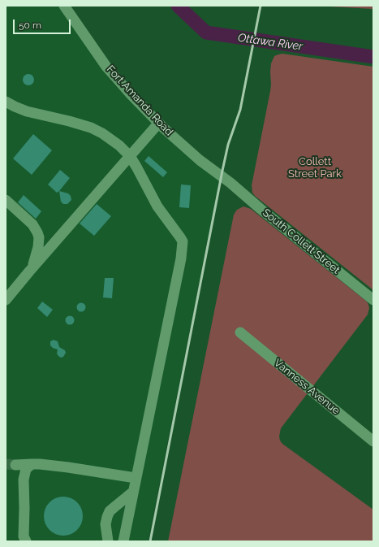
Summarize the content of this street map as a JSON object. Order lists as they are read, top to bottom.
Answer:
{
  "streets": {
    "street": ["Fort Amanda Road", "South Collett Street", "Vanness Avenue"]
  },
  "crossings": [
    ["Fort Amanda Road", "South Collett Street"]
  ],
  "water": ["Ottawa River"],
  "parks": ["Collett Street Park"],
  "scale_bar": "50 m"
}
